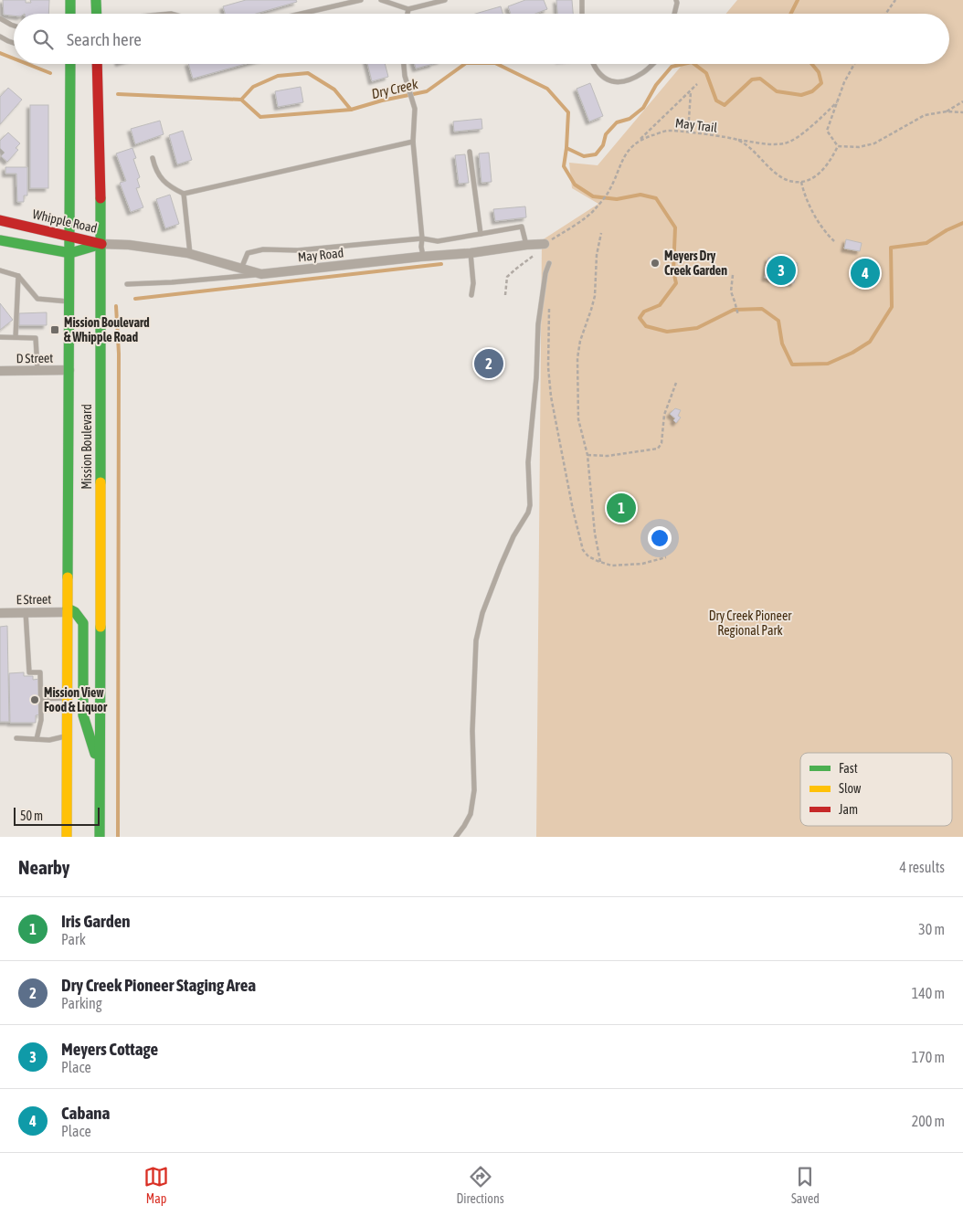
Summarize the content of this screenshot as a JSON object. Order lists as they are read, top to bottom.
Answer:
{
  "streets": {
    "main road": ["Whipple Road", "Mission Boulevard"],
    "street": ["May Road", "D Street", "E Street"],
    "path": ["May Trail"]
  },
  "crossings": [
    ["May Trail", "May Road"],
    ["Whipple Road", "May Road"],
    ["Whipple Road", "Mission Boulevard"],
    ["May Road", "Mission Boulevard"],
    ["D Street", "Mission Boulevard"],
    ["Mission Boulevard", "E Street"]
  ],
  "water": ["Dry Creek"],
  "parks": ["Dry Creek Pioneer Regional Park"],
  "places": {
    "other": ["Meyers Dry Creek Garden", "Mission View Food & Liquor"],
    "transit": ["Mission Boulevard & Whipple Road"]
  },
  "legend": ["Fast", "Slow", "Jam"],
  "scale_bar": "50 m",
  "page": {
    "search": "Search here",
    "pins": [
      "3",
      "4",
      "2",
      "1"
    ],
    "scale": "50 m",
    "heading": ["Nearby", "4 results"],
    "list": [
      {
        "mark": "1",
        "name": "Iris Garden",
        "note": "Park",
        "value": "30 m"
      },
      {
        "mark": "2",
        "name": "Dry Creek Pioneer Staging Area",
        "note": "Parking",
        "value": "140 m"
      },
      {
        "mark": "3",
        "name": "Meyers Cottage",
        "note": "Place",
        "value": "170 m"
      },
      {
        "mark": "4",
        "name": "Cabana",
        "note": "Place",
        "value": "200 m"
      }
    ],
    "nav": ["Map", "Directions", "Saved"]
  }
}
